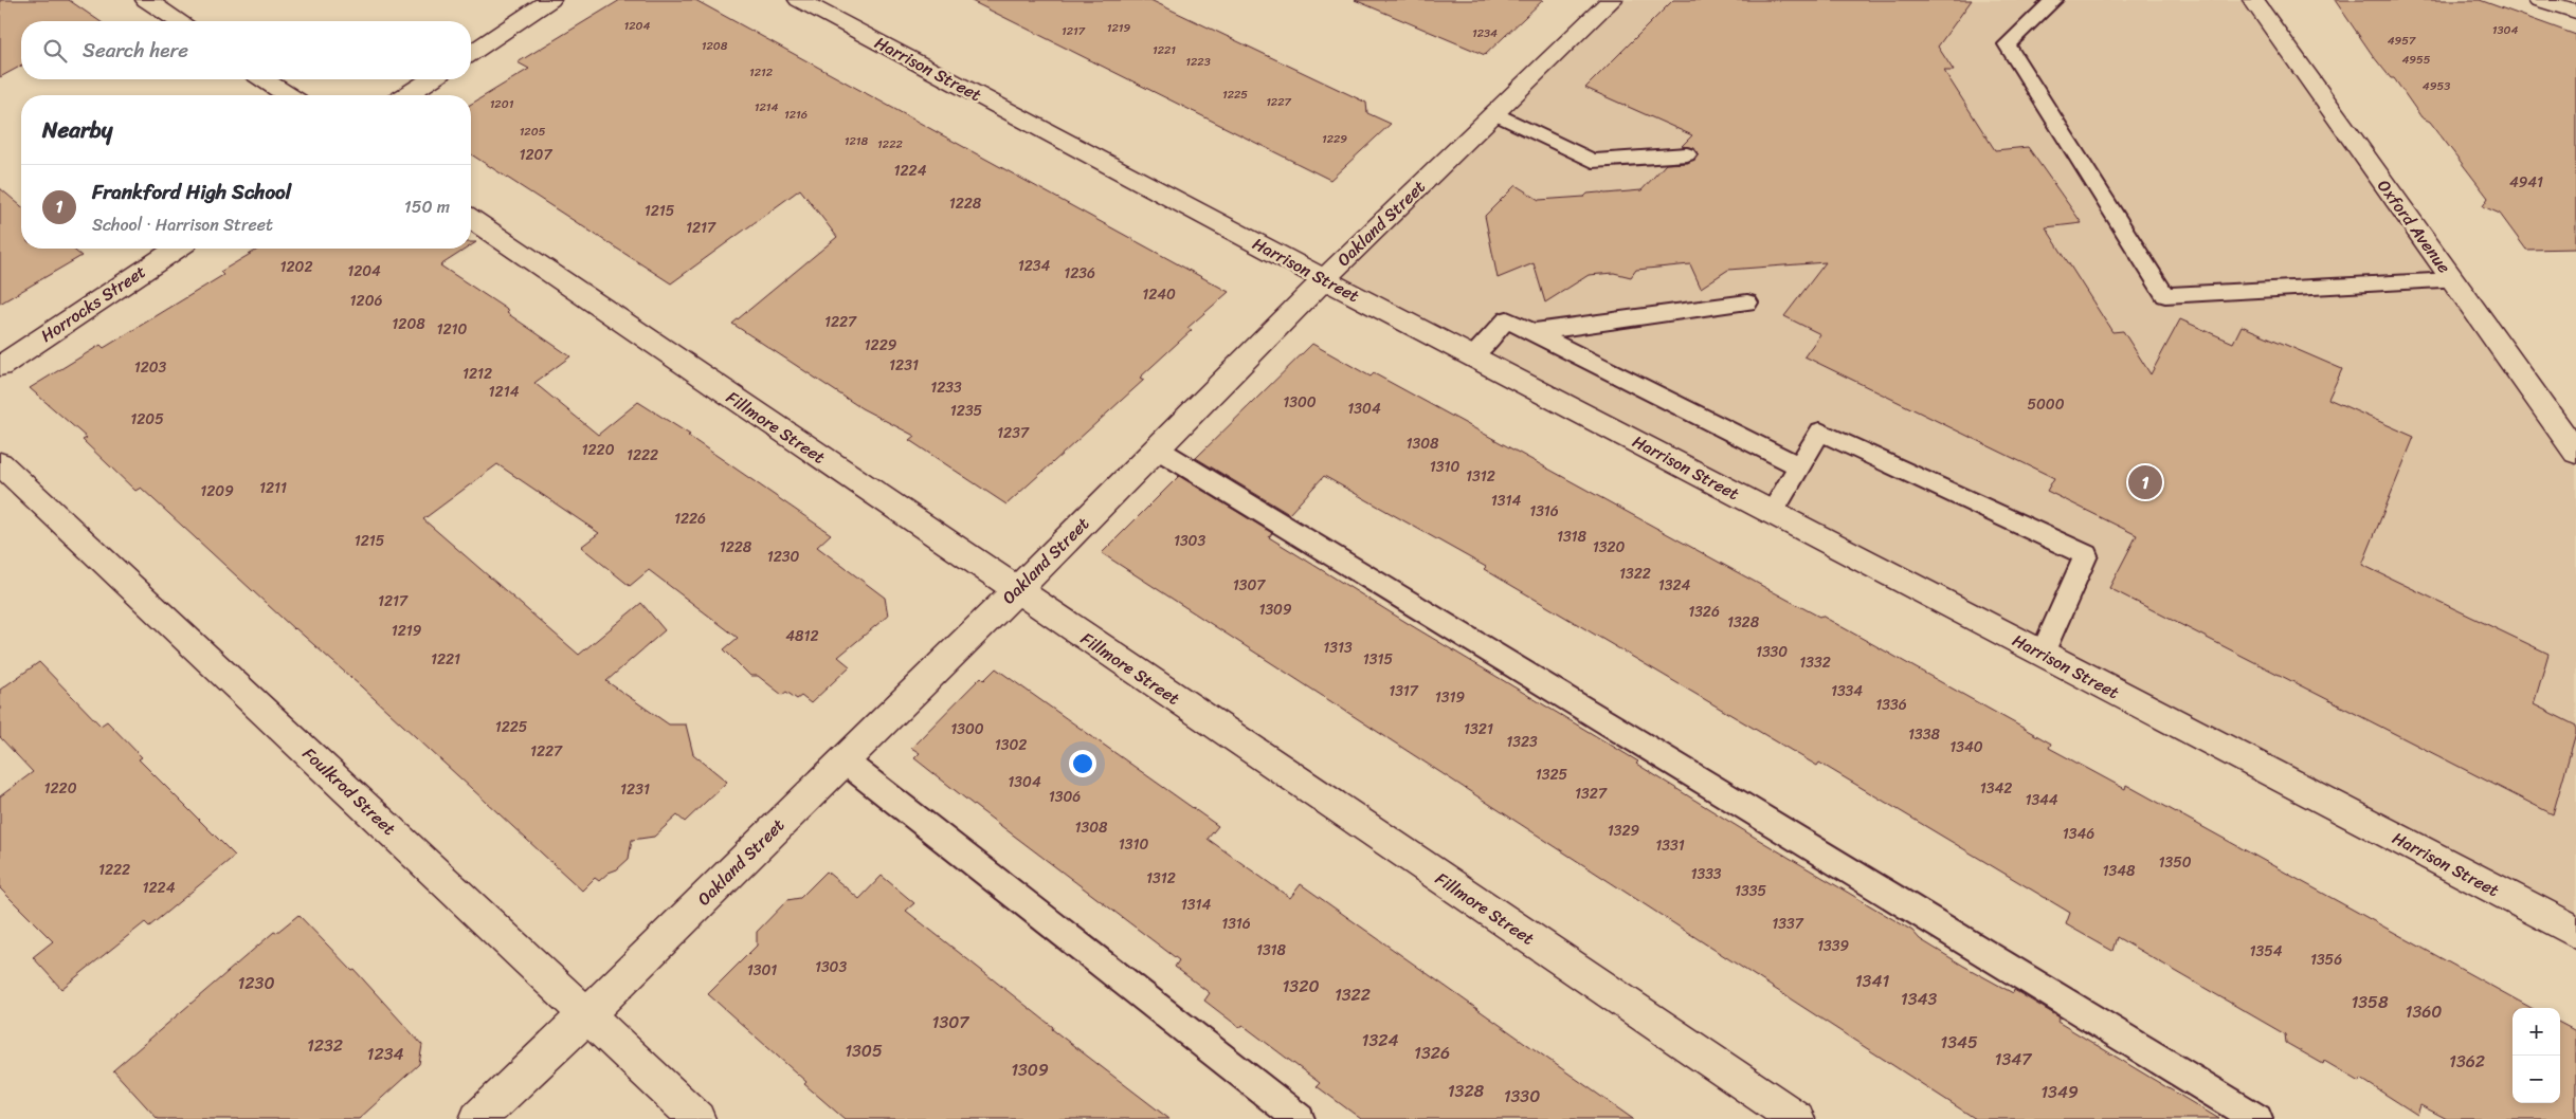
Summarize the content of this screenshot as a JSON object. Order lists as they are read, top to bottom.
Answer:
{
  "streets": {
    "street": [
      "Harrison Street",
      "Oakland Street",
      "Oxford Avenue",
      "Horrocks Street",
      "Fillmore Street",
      "Foulkrod Street"
    ]
  },
  "crossings": [
    ["Harrison Street", "Oakland Street"],
    ["Oakland Street", "Fillmore Street"],
    ["Oakland Street", "Foulkrod Street"]
  ],
  "house_numbers": [
    "1204",
    "1219",
    "1304",
    "1217",
    "1234",
    "4957",
    "1208",
    "1221",
    "4955",
    "1223",
    "1212",
    "4953",
    "1225",
    "1227",
    "1201",
    "1214",
    "1216",
    "1205",
    "1229",
    "1218",
    "1222",
    "1207",
    "1224",
    "4941",
    "1228",
    "1215",
    "1217",
    "1234",
    "1202",
    "1204",
    "1236",
    "1240",
    "1206",
    "1227",
    "1208",
    "1210",
    "1229",
    "1231",
    "1203",
    "1212",
    "1233",
    "1214",
    "1300",
    "5000",
    "1304",
    "1235",
    "1205",
    "1237",
    "1308",
    "1220",
    "1222",
    "1310",
    "1312",
    "1211",
    "1209",
    "1314",
    "1316",
    "1226",
    "1318",
    "1215",
    "1303",
    "1228",
    "1320",
    "1230",
    "1322",
    "1307",
    "1324",
    "1217",
    "1309",
    "1326",
    "1328",
    "1219",
    "4812",
    "1313",
    "1330",
    "1221",
    "1315",
    "1332",
    "1317",
    "1334",
    "1319",
    "1336",
    "1225",
    "1300",
    "1321",
    "1338",
    "1323",
    "1302",
    "1340",
    "1227",
    "1325",
    "1304",
    "1220",
    "1342",
    "1231",
    "1327",
    "1306",
    "1344",
    "1308",
    "1329",
    "1346",
    "1310",
    "1331",
    "1350",
    "1222",
    "1348",
    "1333",
    "1312",
    "1224",
    "1335",
    "1314",
    "1316",
    "1337",
    "1339",
    "1318",
    "1354",
    "1356",
    "1303",
    "1301",
    "1341",
    "1230",
    "1320",
    "1322",
    "1343",
    "1358",
    "1360",
    "1307",
    "1324",
    "1345",
    "1232",
    "1305",
    "1326",
    "1234",
    "1347",
    "1362",
    "1309",
    "1328",
    "1349",
    "1330"
  ],
  "page": {
    "search": "Search here",
    "heading": "Nearby",
    "list": [
      {
        "mark": "1",
        "name": "Frankford High School",
        "note": "School · Harrison Street",
        "value": "150 m"
      }
    ],
    "pins": "1",
    "map_buttons": ["+", "−"]
  }
}
